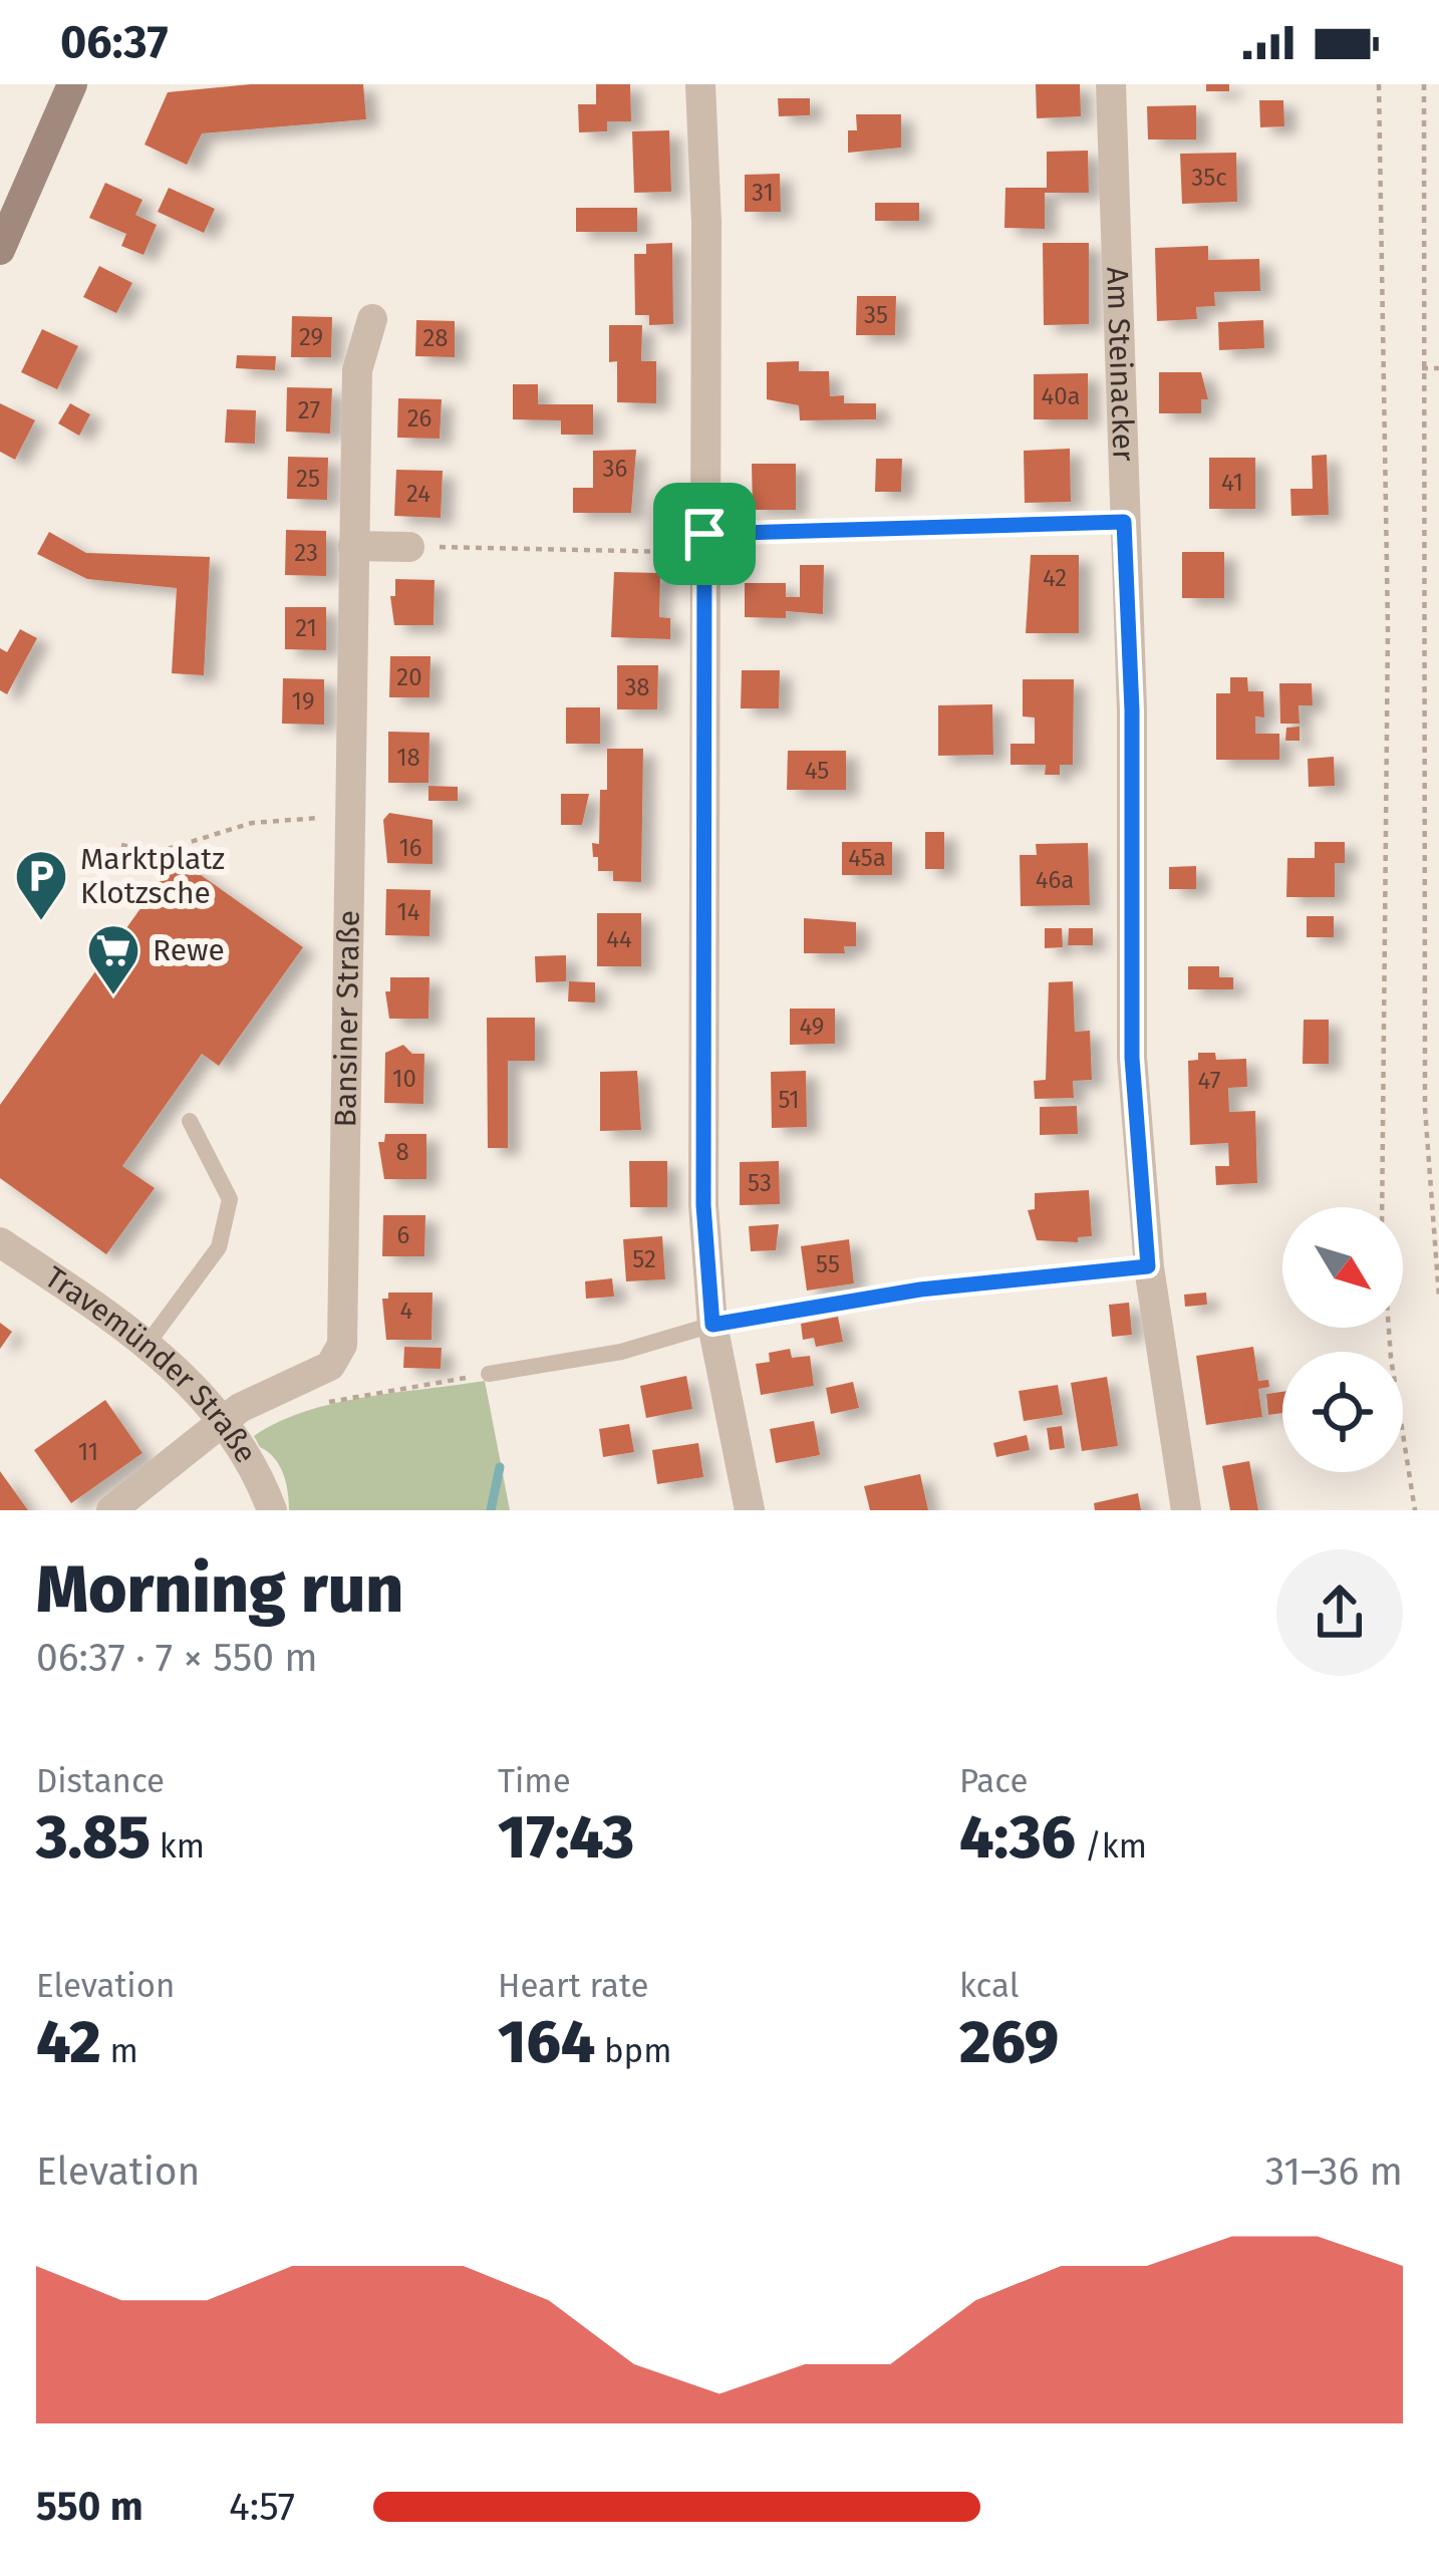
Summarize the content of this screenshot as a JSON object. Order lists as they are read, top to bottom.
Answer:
{
  "streets": {
    "street": ["Am Steinacker", "Bansiner Straße", "Travemünder Straße"]
  },
  "crossings": [
    ["Bansiner Straße", "Travemünder Straße"]
  ],
  "places": {
    "parking": ["Marktplatz Klotzsche"],
    "supermarket": ["Rewe"]
  },
  "house_numbers": [
    "35c",
    "31",
    "35",
    "29",
    "28",
    "40a",
    "27",
    "26",
    "36",
    "25",
    "41",
    "24",
    "23",
    "42",
    "21",
    "20",
    "38",
    "19",
    "18",
    "45",
    "16",
    "45a",
    "46a",
    "14",
    "44",
    "49",
    "10",
    "47",
    "51",
    "8",
    "53",
    "6",
    "52",
    "55",
    "4",
    "11"
  ],
  "north": "bottom right",
  "page": {
    "status": "06:37",
    "heading": ["Morning run", "06:37 · 7 × 550 m"],
    "stats": [
      ["Distance", "3.85 km"],
      ["Time", "17:43"],
      ["Pace", "4:36 /km"],
      ["Elevation", "42 m"],
      ["Heart rate", "164 bpm"],
      ["kcal", "269"]
    ],
    "chart": ["Elevation", "31–36 m"],
    "list": [
      {
        "name": "550 m",
        "note": "4:57"
      }
    ]
  }
}
